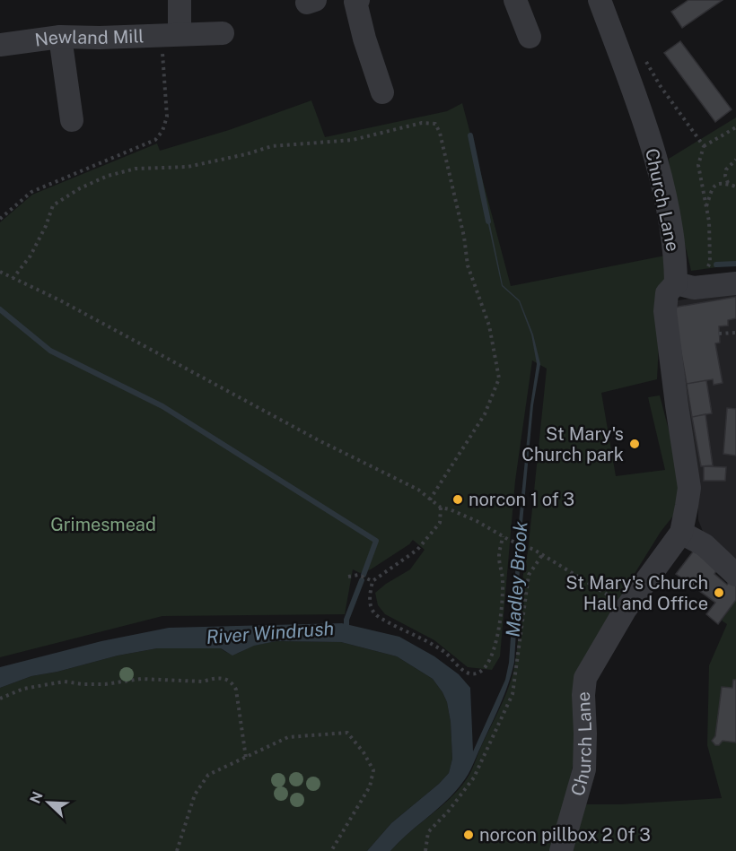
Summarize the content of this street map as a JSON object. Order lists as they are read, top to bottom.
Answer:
{
  "streets": {
    "street": ["Newland Mill", "Church Lane"]
  },
  "water": ["Madley Brook", "River Windrush"],
  "parks": ["Grimesmead"],
  "places": [
    "St Mary's Church park",
    "norcon 1 of 3",
    "St Mary's Church Hall and Office",
    "norcon pillbox 2 0f 3"
  ],
  "north": "top left"
}
